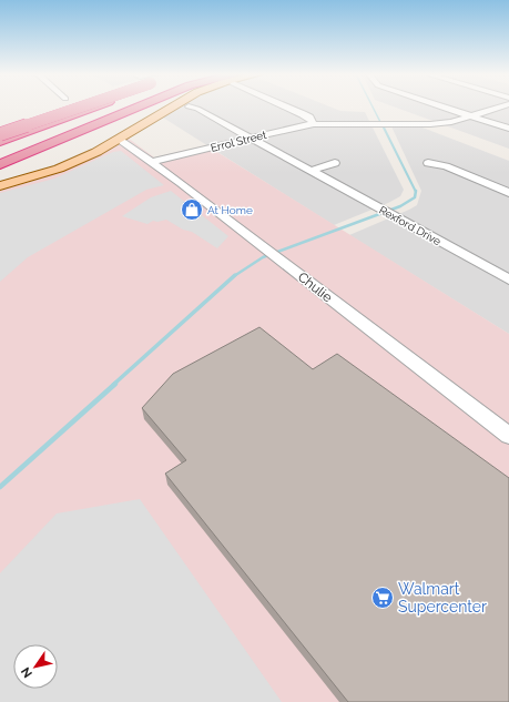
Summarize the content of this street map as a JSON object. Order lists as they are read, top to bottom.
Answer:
{
  "streets": {
    "street": ["Errol Street", "Rexford Drive", "Chulie"]
  },
  "crossings": [
    ["Errol Street", "Rexford Drive"],
    ["Errol Street", "Chulie"]
  ],
  "places": {
    "shop": ["At Home"],
    "supermarket": ["Walmart Supercenter"]
  },
  "north": "bottom left"
}
